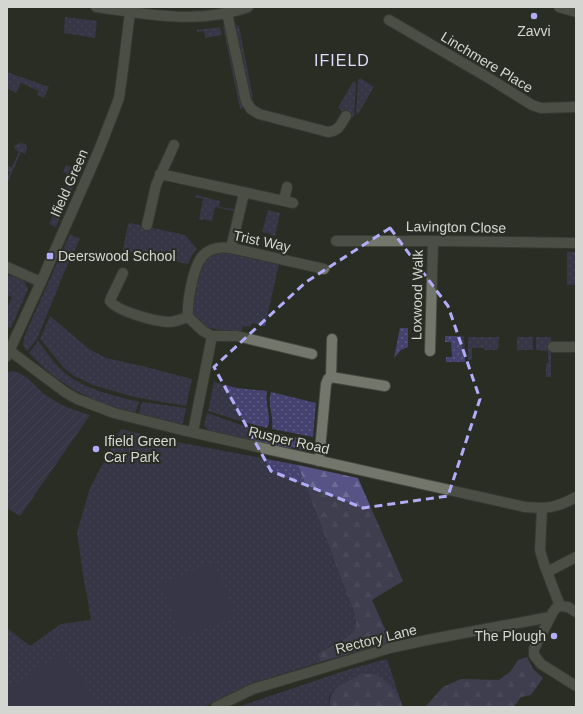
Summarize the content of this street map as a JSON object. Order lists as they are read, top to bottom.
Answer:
{
  "streets": {
    "street": [
      "Linchmere Place",
      "Ifield Green",
      "Lavington Close",
      "Trist Way",
      "Loxwood Walk",
      "Rusper Road",
      "Rectory Lane"
    ]
  },
  "crossings": [
    ["Ifield Green", "Rusper Road"],
    ["Lavington Close", "Loxwood Walk"]
  ],
  "districts": ["IFIELD"],
  "places": {
    "other": ["Zavvi", "Ifield Green Car Park", "The Plough"],
    "transit": ["Deerswood School"]
  }
}
